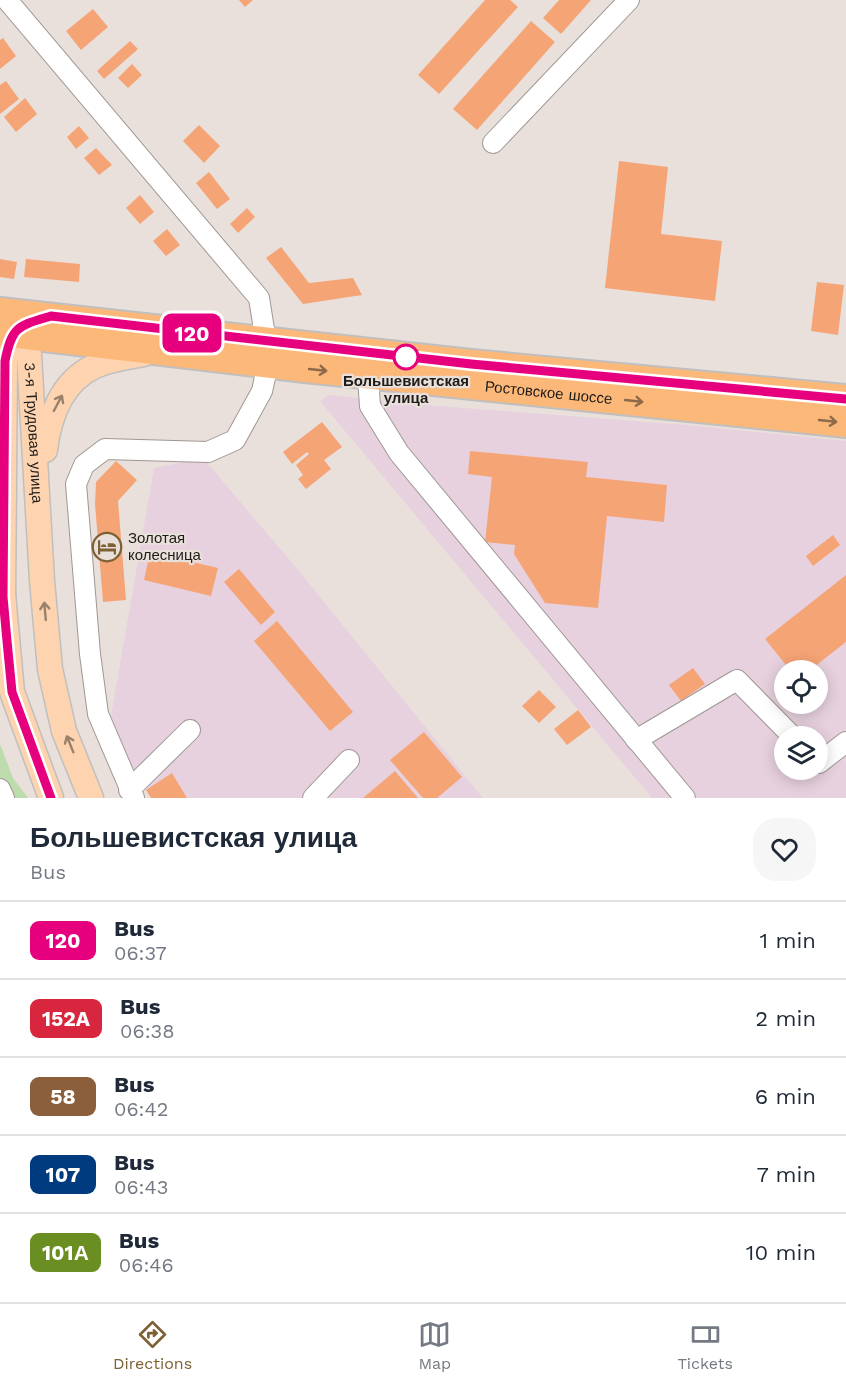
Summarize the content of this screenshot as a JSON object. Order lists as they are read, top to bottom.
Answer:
{
  "streets": {
    "highway": ["Ростовское шоссе"],
    "main road": ["3-я Трудовая улица"]
  },
  "crossings": [
    ["Ростовское шоссе", "3-я Трудовая улица"]
  ],
  "places": {
    "other": ["Большевистская улица"],
    "hotel": ["Золотая колесница"]
  },
  "lines": ["bus line 120"],
  "page": {
    "on_map": "120",
    "heading": ["Большевистская улица", "Bus"],
    "list": [
      {
        "mark": "120",
        "name": "Bus",
        "note": "06:37",
        "value": "1 min"
      },
      {
        "mark": "152A",
        "name": "Bus",
        "note": "06:38",
        "value": "2 min"
      },
      {
        "mark": "58",
        "name": "Bus",
        "note": "06:42",
        "value": "6 min"
      },
      {
        "mark": "107",
        "name": "Bus",
        "note": "06:43",
        "value": "7 min"
      },
      {
        "mark": "101А",
        "name": "Bus",
        "note": "06:46",
        "value": "10 min"
      }
    ],
    "tabs": ["Directions", "Map", "Tickets"]
  }
}
